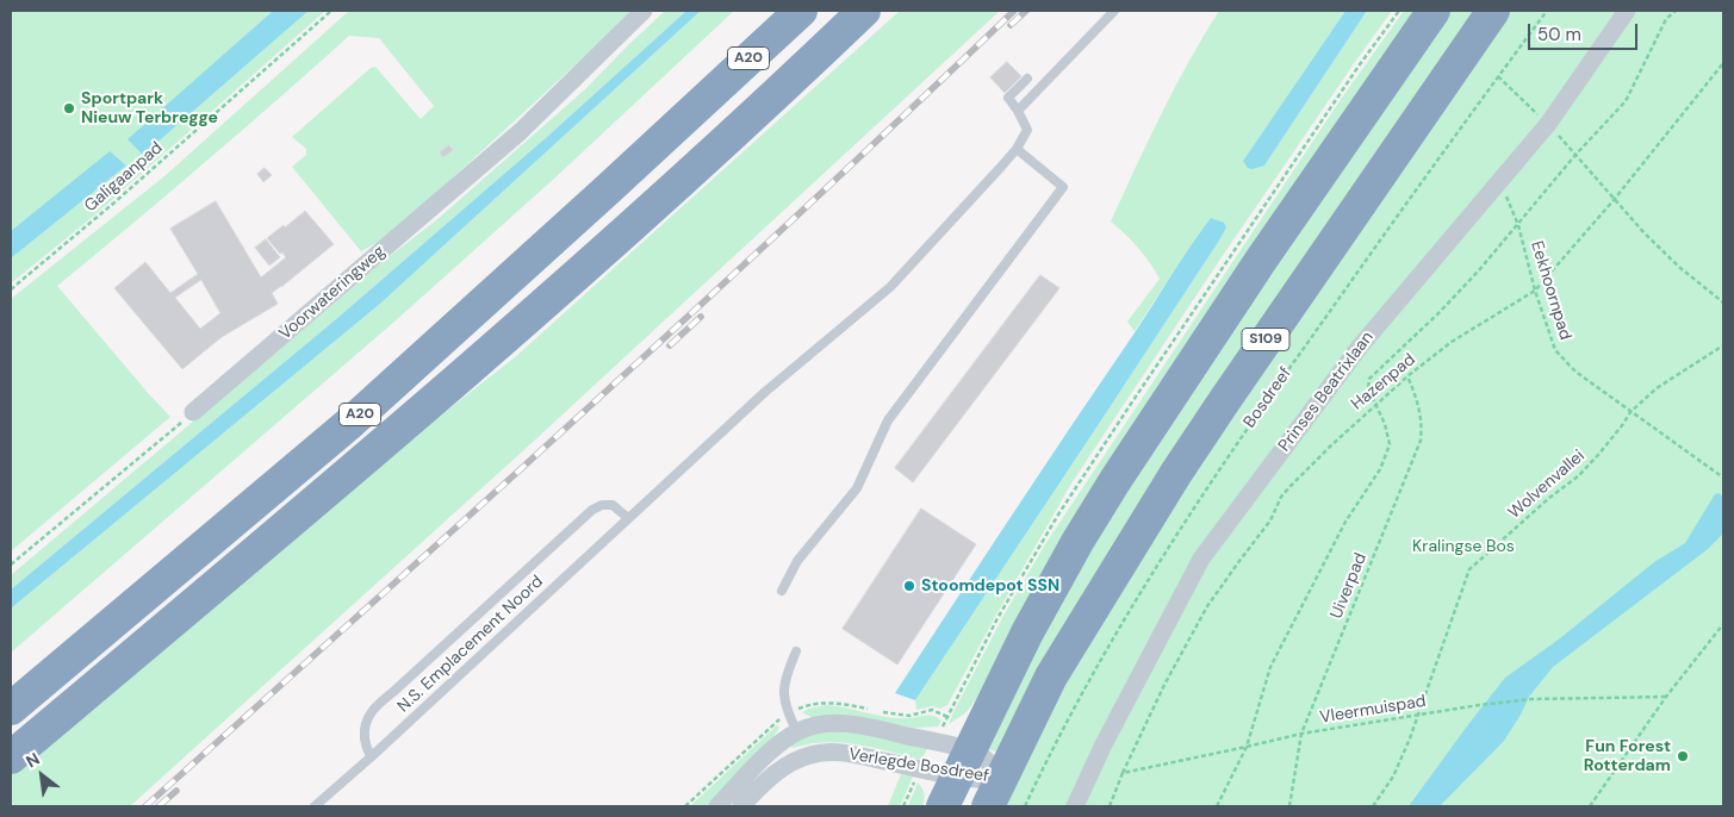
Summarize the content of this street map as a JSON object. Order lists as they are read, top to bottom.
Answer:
{
  "streets": {
    "highway": ["A20", "S109"],
    "street": ["Voorwateringweg", "Prinses Beatrixlaan", "Verlegde Bosdreef"],
    "lane": ["N.S. Emplacement Noord"],
    "path": [
      "Galigaanpad",
      "Eekhoornpad",
      "Hazenpad",
      "Bosdreef",
      "Wolvenvallei",
      "Uiverpad",
      "Vleermuispad"
    ]
  },
  "crossings": [
    ["Eekhoornpad", "Hazenpad"],
    ["Eekhoornpad", "Prinses Beatrixlaan"],
    ["Eekhoornpad", "Wolvenvallei"],
    ["Eekhoornpad", "Uiverpad"],
    ["S109", "Verlegde Bosdreef"],
    ["Hazenpad", "Uiverpad"],
    ["Hazenpad", "Vleermuispad"],
    ["Wolvenvallei", "Vleermuispad"],
    ["Uiverpad", "Vleermuispad"]
  ],
  "parks": ["Kralingse Bos"],
  "places": ["Sportpark Nieuw Terbregge", "Stoomdepot SSN", "Fun Forest Rotterdam"],
  "scale_bar": "50 m",
  "north": "top left"
}
